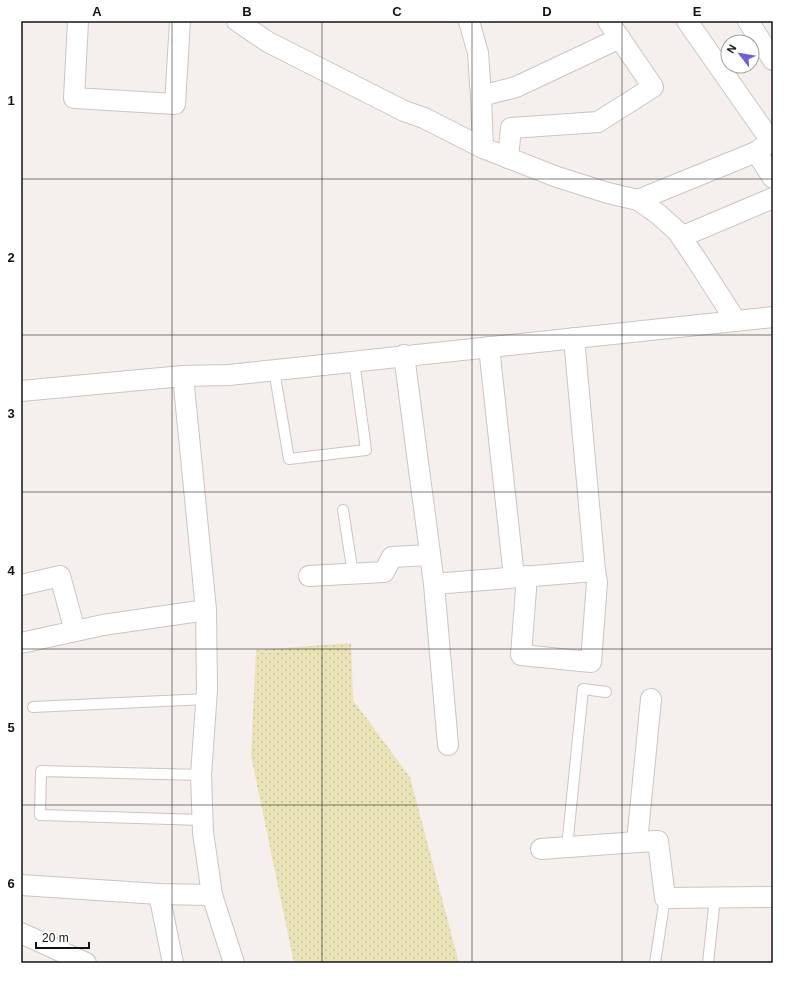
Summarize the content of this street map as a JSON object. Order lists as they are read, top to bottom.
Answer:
{
  "scale_bar": "20 m",
  "north": "top left",
  "grid": {
    "columns": [
      "A",
      "B",
      "C",
      "D",
      "E"
    ],
    "rows": [
      "1",
      "2",
      "3",
      "4",
      "5",
      "6"
    ]
  }
}
